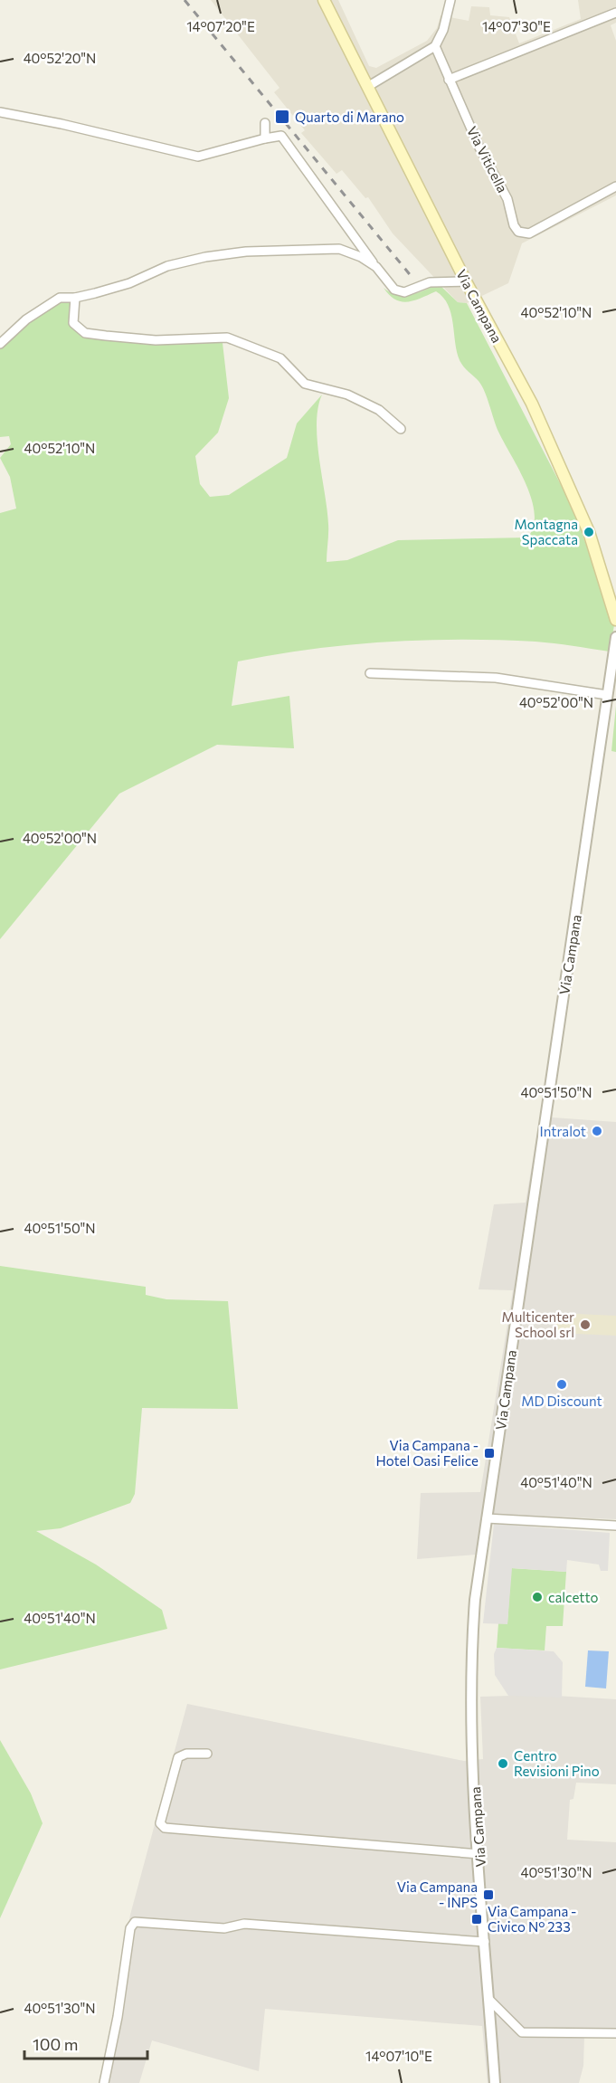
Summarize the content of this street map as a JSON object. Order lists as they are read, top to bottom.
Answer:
{
  "streets": {
    "main road": ["Via Campana"],
    "street": ["Via Viticella"]
  },
  "places": {
    "transit": [
      "Quarto di Marano",
      "Via Campana - Hotel Oasi Felice",
      "Via Campana - INPS",
      "Via Campana - Civico N° 233"
    ],
    "other": [
      "Montagna Spaccata",
      "Intralot",
      "Multicenter School srl",
      "MD Discount",
      "calcetto",
      "Centro Revisioni Pino"
    ]
  },
  "scale_bar": "100 m",
  "coordinates": [
    "14°07'20\"E",
    "14°07'30\"E",
    "40°52'20\"N",
    "40°52'10\"N",
    "40°52'00\"N",
    "40°51'50\"N",
    "40°51'40\"N",
    "40°51'30\"N",
    "14°07'10\"E"
  ]
}
